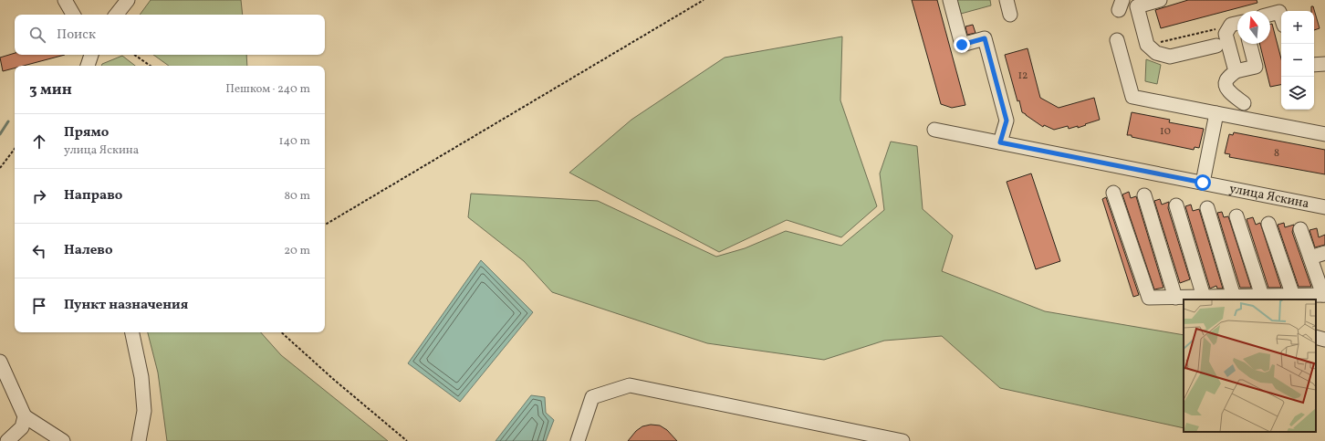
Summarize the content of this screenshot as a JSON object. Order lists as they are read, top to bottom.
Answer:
{
  "streets": {
    "street": ["улица Яскина"]
  },
  "house_numbers": ["12", "10", "8"],
  "north": "top",
  "page": {
    "map_buttons": ["+", "−"],
    "search": "Поиск",
    "heading": ["3 мин", "Пешком · 240 m"],
    "list": [
      ["Прямо", "улица Яскина", "140 m"],
      ["Направо", "80 m"],
      ["Налево", "20 m"],
      "Пункт назначения"
    ]
  }
}
